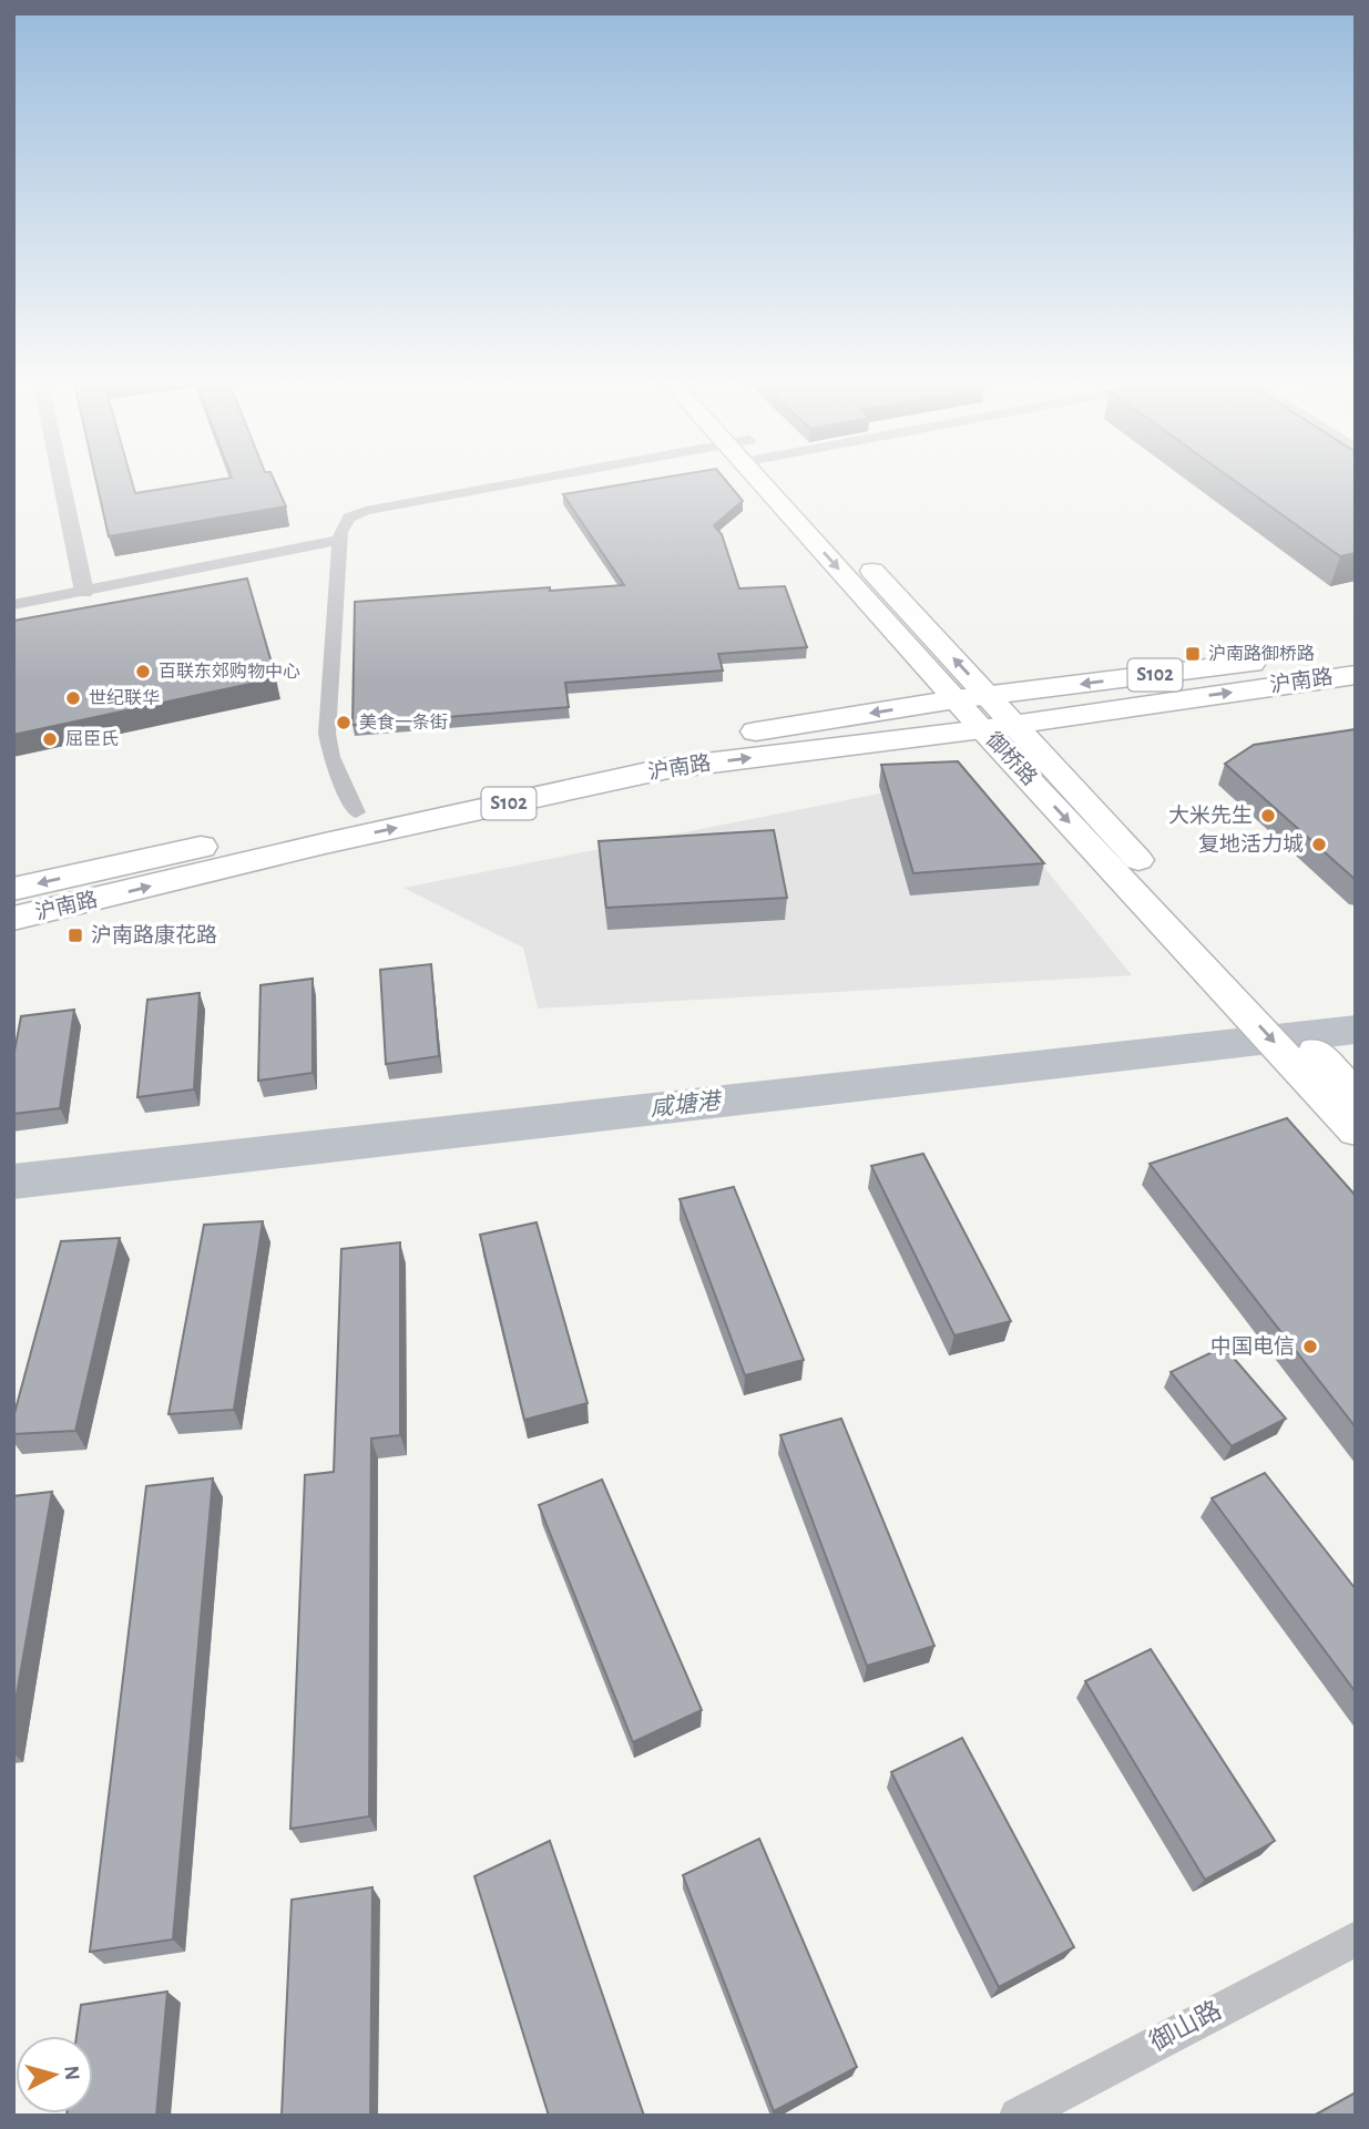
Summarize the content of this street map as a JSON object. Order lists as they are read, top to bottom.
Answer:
{
  "streets": {
    "main road": ["S102", "沪南路", "御桥路"],
    "street": ["御山路"]
  },
  "crossings": [
    ["沪南路", "御桥路"]
  ],
  "water": ["咸塘港"],
  "places": {
    "transit": ["沪南路御桥路", "沪南路康花路"],
    "other": [
      "百联东郊购物中心",
      "世纪联华",
      "美食一条街",
      "屈臣氏",
      "大米先生",
      "复地活力城",
      "中国电信"
    ]
  },
  "north": "right"
}
